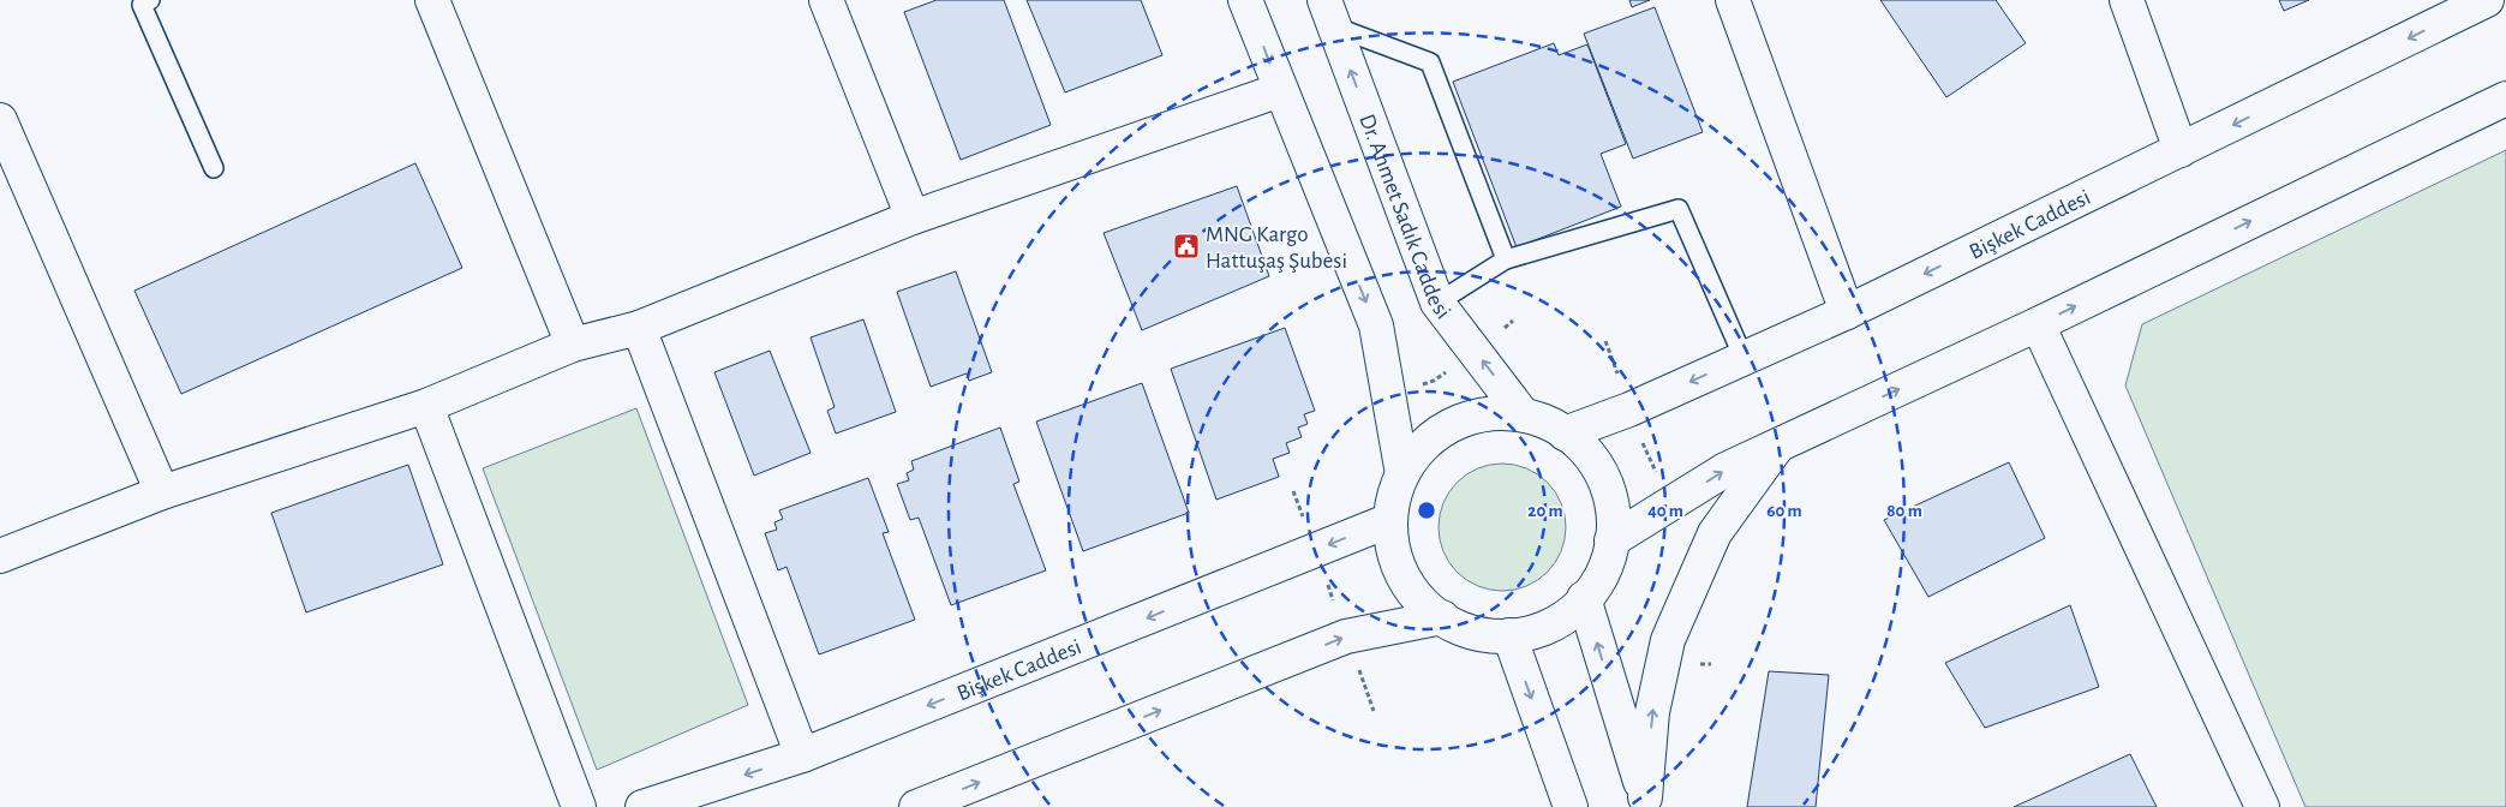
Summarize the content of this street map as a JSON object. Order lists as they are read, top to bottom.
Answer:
{
  "streets": {
    "street": ["Dr. Ahmet Sadık Caddesi", "Bişkek Caddesi"]
  },
  "places": {
    "public building": ["MNG Kargo Hattuşaş Şubesi"]
  },
  "rings": [
    "20 m",
    "40 m",
    "60 m",
    "80 m"
  ]
}
